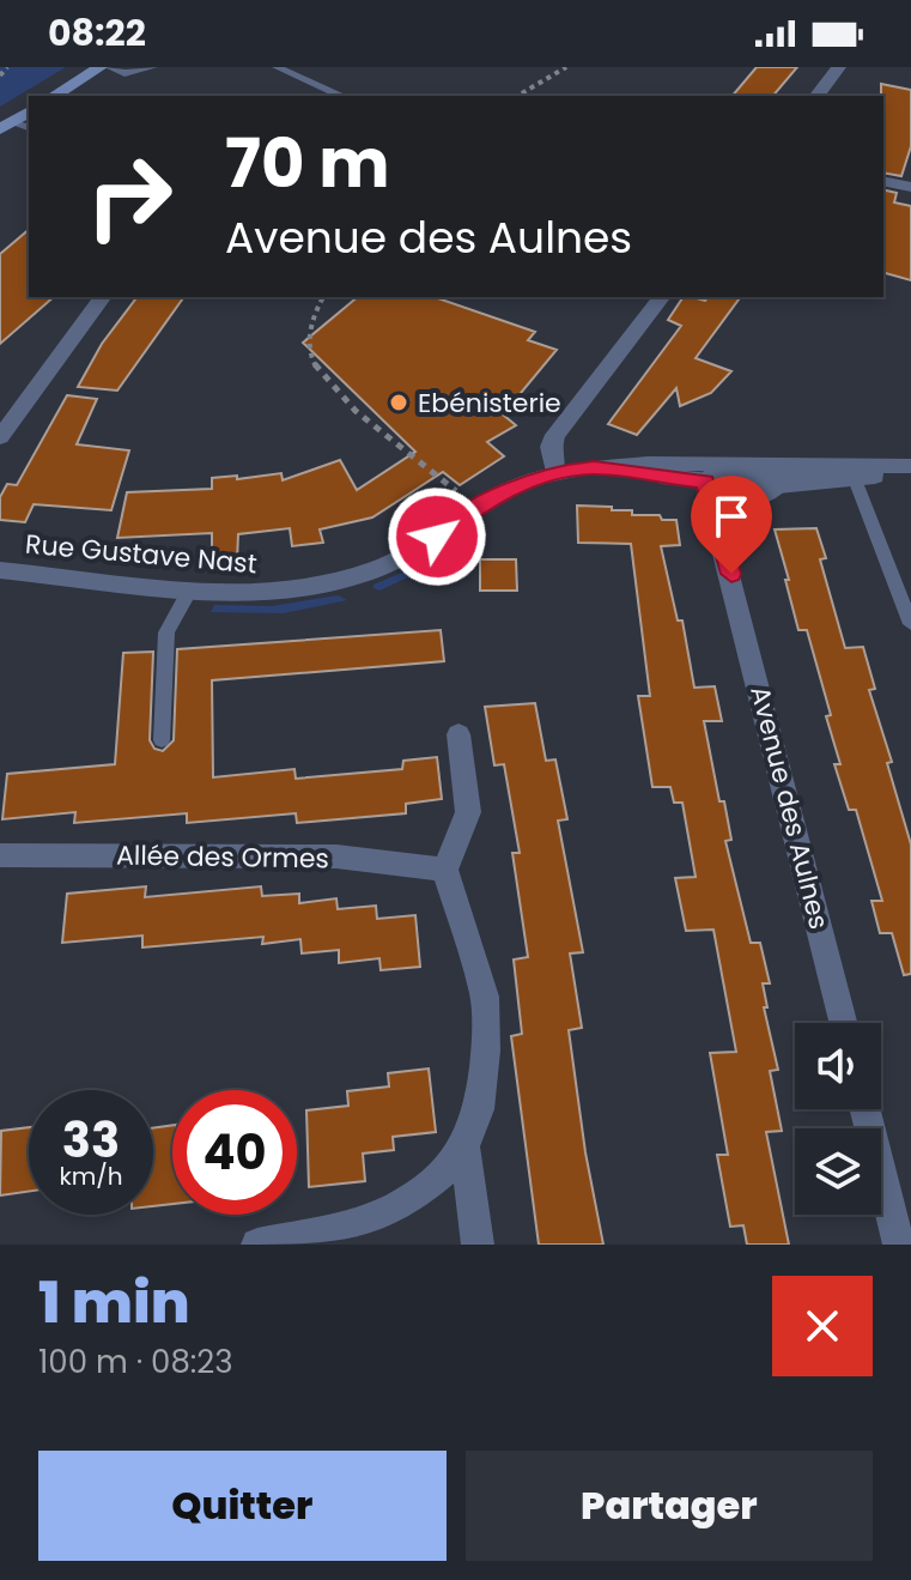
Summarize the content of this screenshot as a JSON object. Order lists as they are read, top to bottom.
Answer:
{
  "streets": {
    "street": ["Rue Gustave Nast", "Avenue des Aulnes", "Allée des Ormes"]
  },
  "crossings": [
    ["Rue Gustave Nast", "Avenue des Aulnes"]
  ],
  "places": ["Ebénisterie"],
  "page": {
    "status": "08:22",
    "turn": ["70 m", "Avenue des Aulnes"],
    "speed": "33 km/h",
    "limit": "40",
    "heading": ["1 min", "100 m · 08:23"],
    "buttons": ["Quitter", "Partager"]
  }
}
